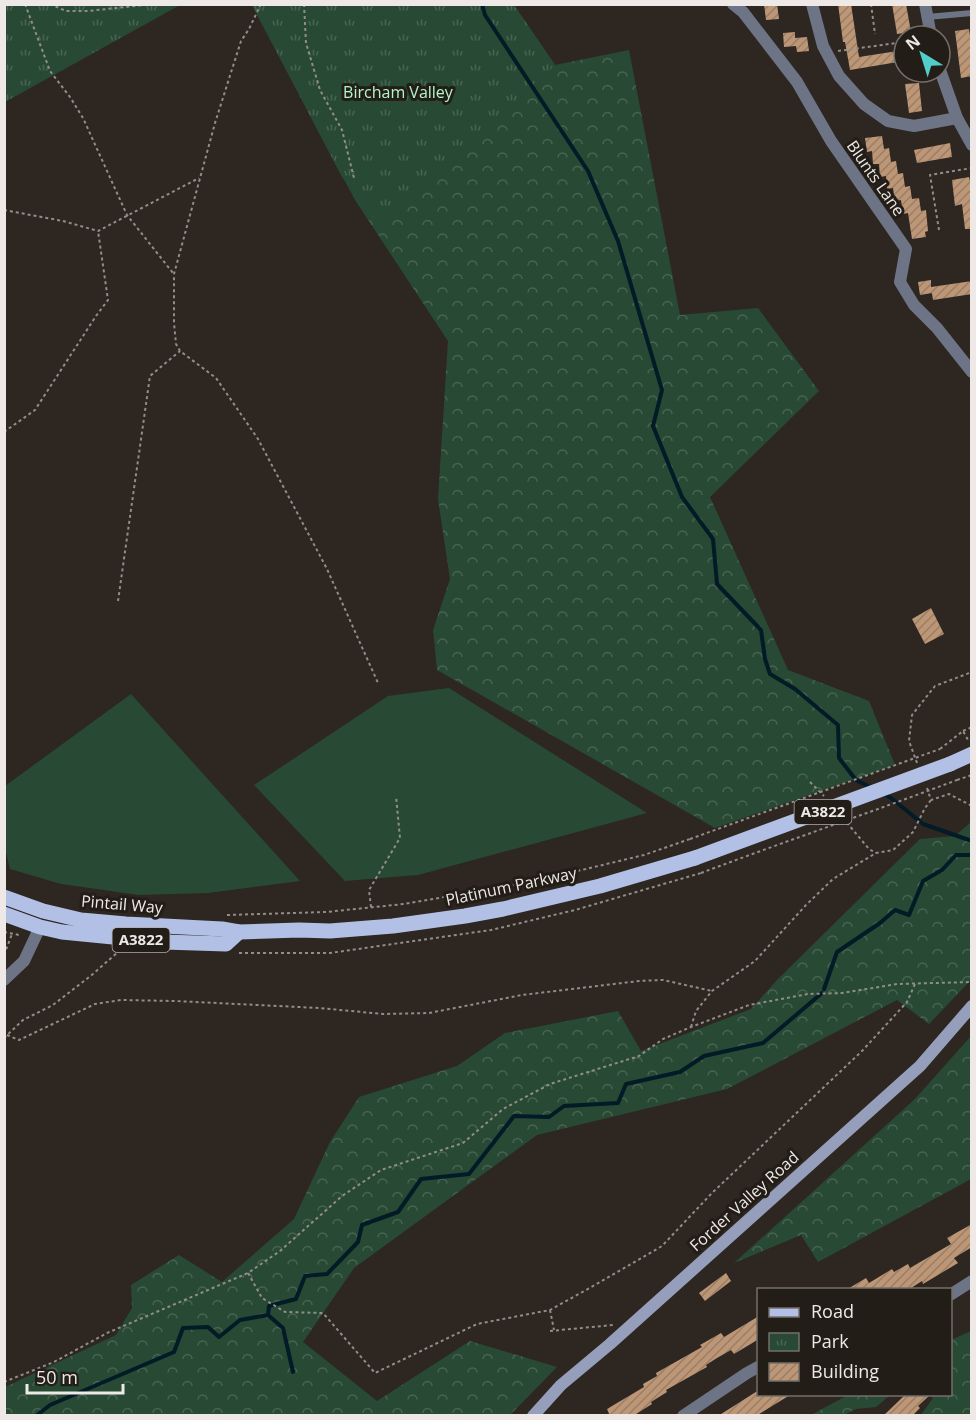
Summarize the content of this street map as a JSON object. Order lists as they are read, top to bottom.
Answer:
{
  "streets": {
    "main road": [
      "A3822",
      "Platinum Parkway",
      "Pintail Way",
      "Forder Valley Road"
    ],
    "street": ["Blunts Lane"]
  },
  "crossings": [
    ["Platinum Parkway", "Pintail Way"]
  ],
  "parks": ["Bircham Valley"],
  "legend": ["Road", "Park", "Building"],
  "scale_bar": "50 m",
  "north": "top left"
}
